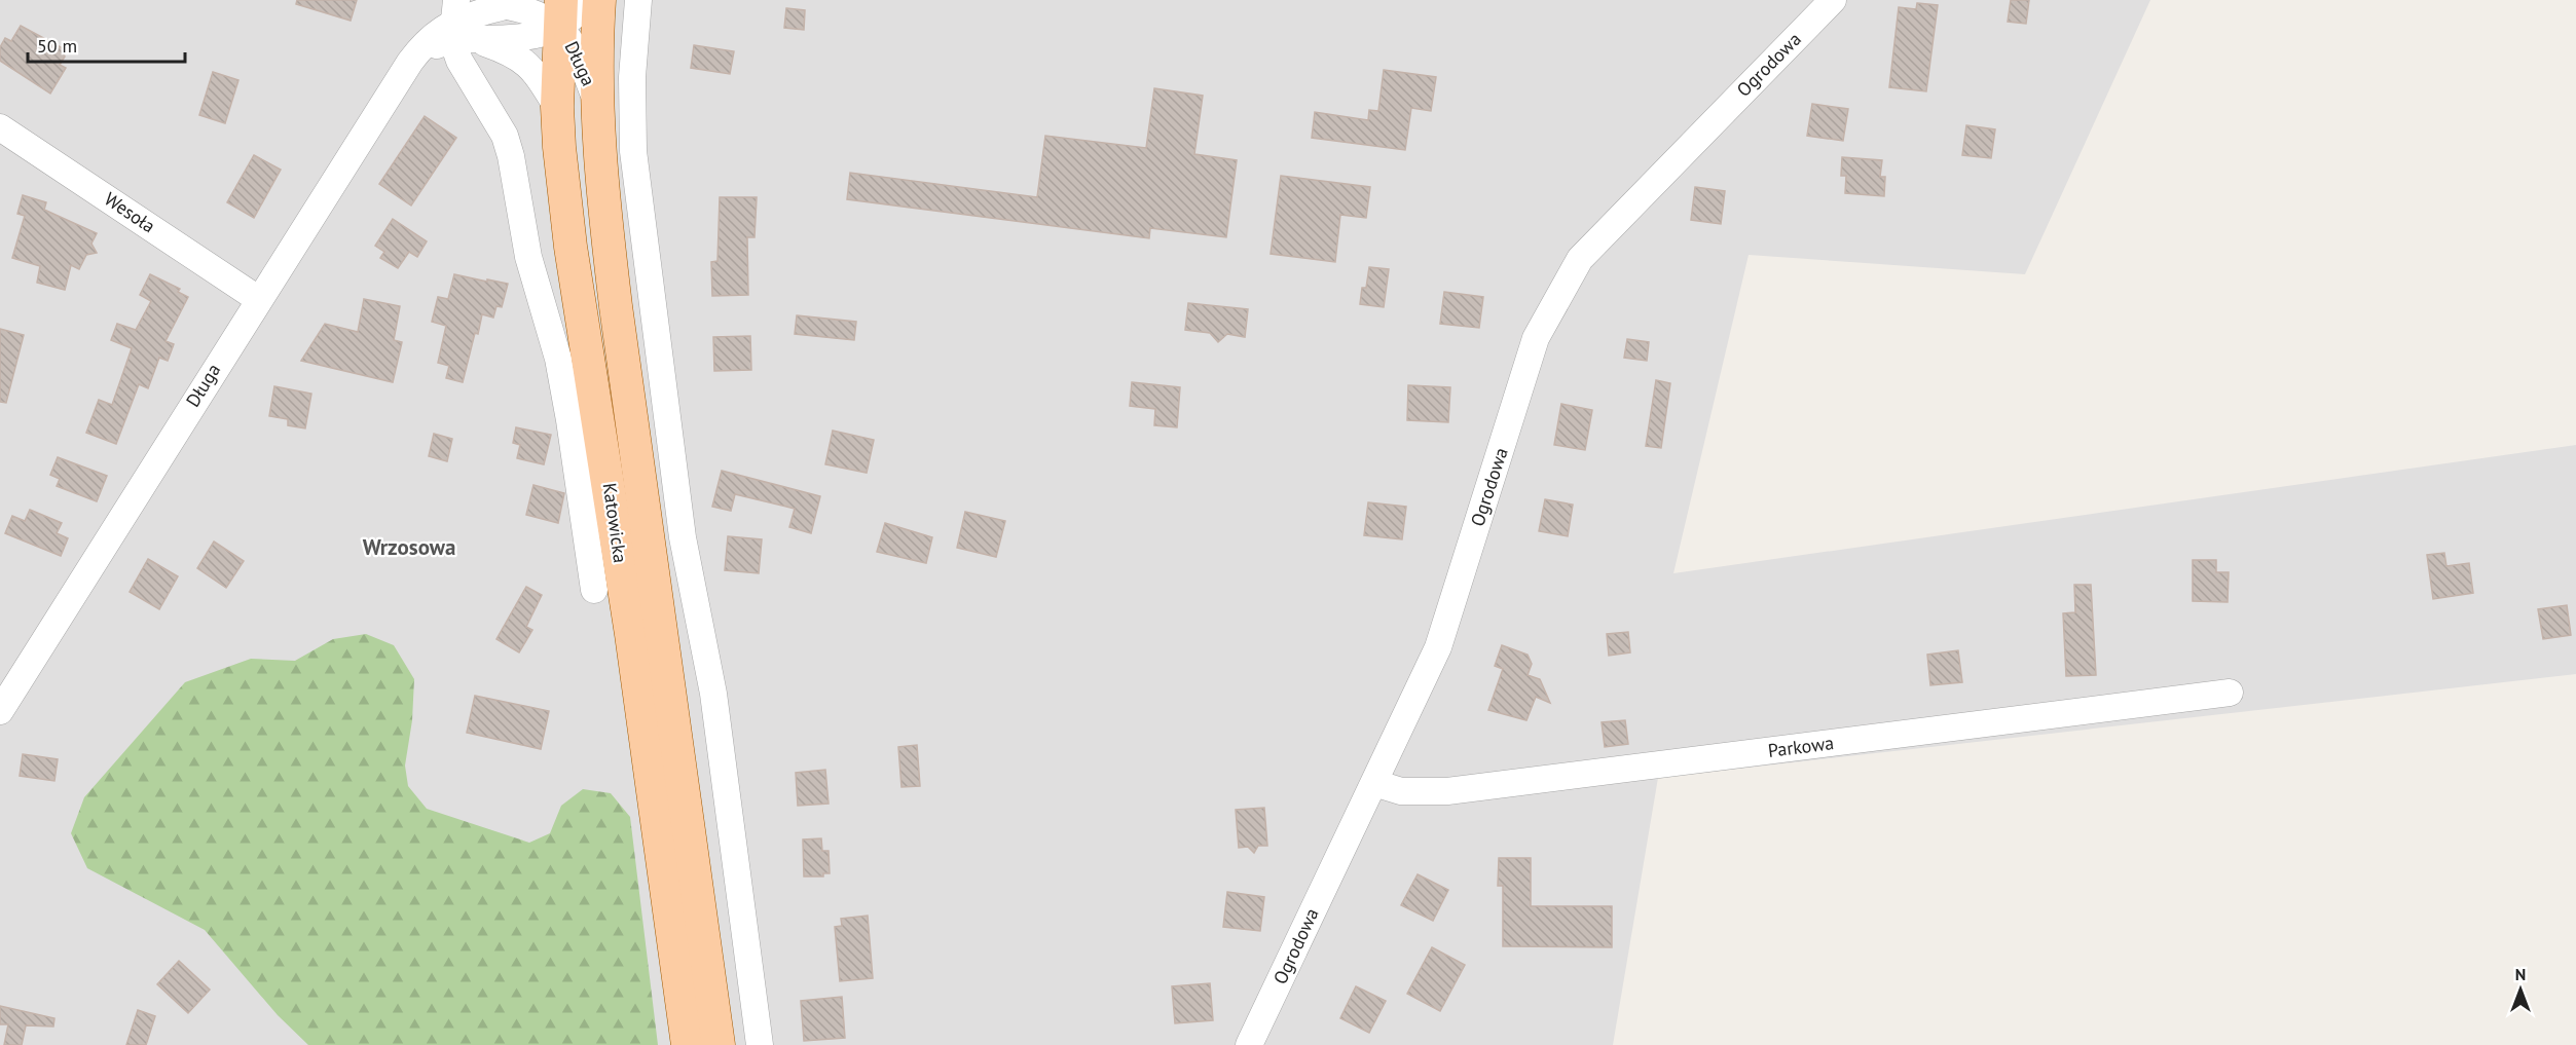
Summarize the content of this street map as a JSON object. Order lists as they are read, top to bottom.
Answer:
{
  "streets": {
    "main road": ["Katowicka"],
    "street": [
      "Długa",
      "Ogrodowa",
      "Wesoła",
      "Parkowa"
    ]
  },
  "crossings": [
    ["Długa", "Wesoła"],
    ["Długa", "Katowicka"],
    ["Ogrodowa", "Parkowa"]
  ],
  "districts": ["Wrzosowa"],
  "scale_bar": "50 m",
  "north": "top"
}
